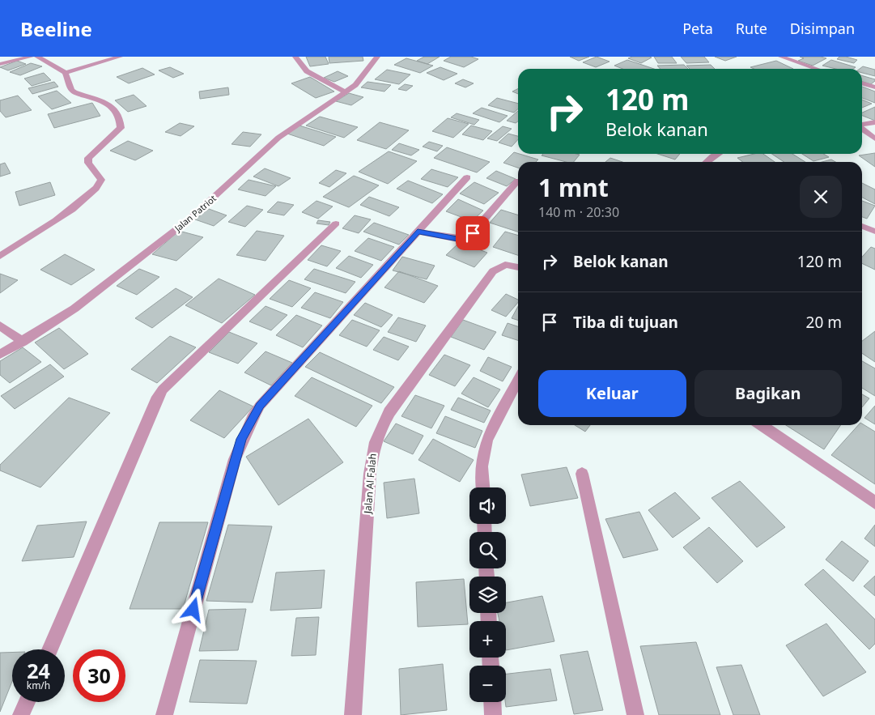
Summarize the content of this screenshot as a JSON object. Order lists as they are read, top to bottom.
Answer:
{
  "streets": {
    "street": ["Jalan Patriot", "Jalan Al Falah"]
  },
  "page": {
    "header": "Beeline",
    "nav": ["Peta", "Rute", "Disimpan"],
    "turn": ["120 m", "Belok kanan"],
    "heading": ["1 mnt", "140 m · 20:30"],
    "list": [
      {
        "name": "Belok kanan",
        "value": "120 m"
      },
      {
        "name": "Tiba di tujuan",
        "value": "20 m"
      }
    ],
    "buttons": ["Keluar", "Bagikan"],
    "map_buttons": ["+", "−"],
    "speed": "24 km/h",
    "limit": "30"
  }
}
